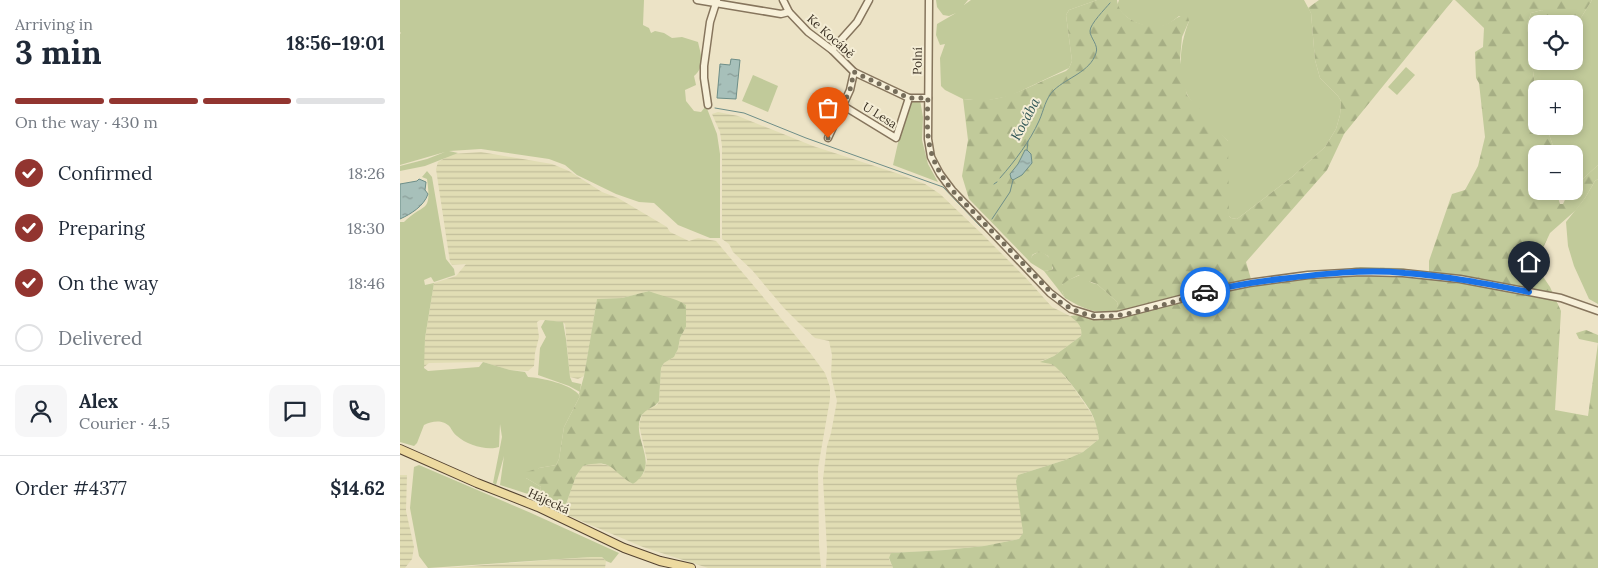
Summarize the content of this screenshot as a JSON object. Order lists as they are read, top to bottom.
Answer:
{
  "streets": {
    "main road": ["Hájecká"],
    "street": ["Ke Kocábě", "Polní", "U Lesa"]
  },
  "crossings": [
    ["Ke Kocábě", "Polní"],
    ["Ke Kocábě", "U Lesa"]
  ],
  "water": ["Kocába"],
  "page": {
    "heading": ["3 min", "Arriving in", "18:56–19:01"],
    "panel": [
      "Alex",
      "Courier · 4.5",
      "Order #4377",
      "$14.62"
    ],
    "map_buttons": ["+", "−"],
    "bar": "On the way · 430 m",
    "list": [
      ["Confirmed", "18:26"],
      ["Preparing", "18:30"],
      ["On the way", "18:46"],
      "Delivered"
    ]
  }
}
